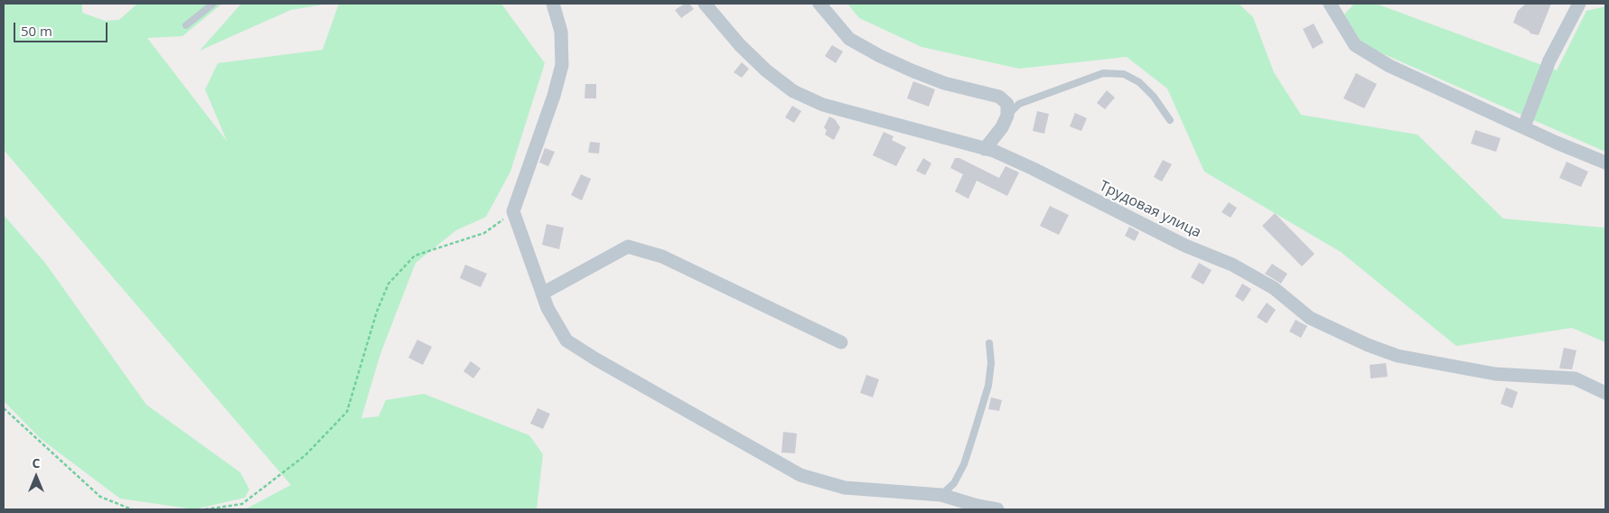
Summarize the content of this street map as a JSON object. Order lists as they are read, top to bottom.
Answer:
{
  "streets": {
    "street": ["Трудовая улица"]
  },
  "scale_bar": "50 m",
  "north": "top"
}
